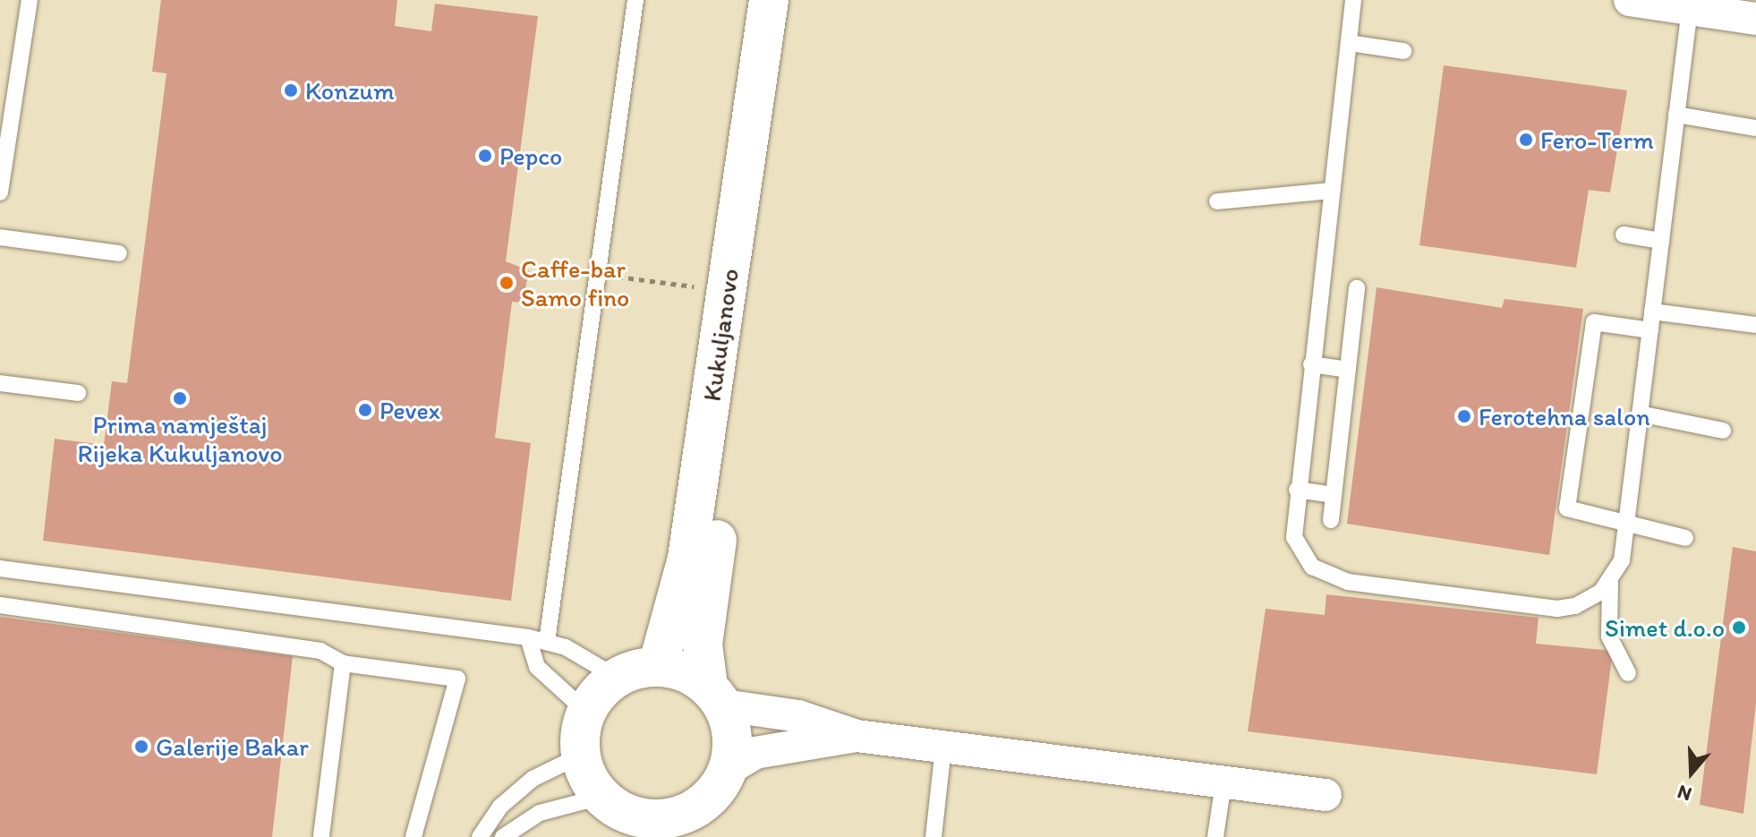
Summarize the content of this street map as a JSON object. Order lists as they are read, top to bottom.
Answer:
{
  "streets": {
    "main road": ["Kukuljanovo"]
  },
  "places": [
    "Konzum",
    "Fero-Term",
    "Pepco",
    "Caffe-bar Samo fino",
    "Prima namještaj Rijeka Kukuljanovo",
    "Pevex",
    "Ferotehna salon",
    "Simet d.o.o",
    "Galerije Bakar"
  ],
  "north": "bottom"
}
